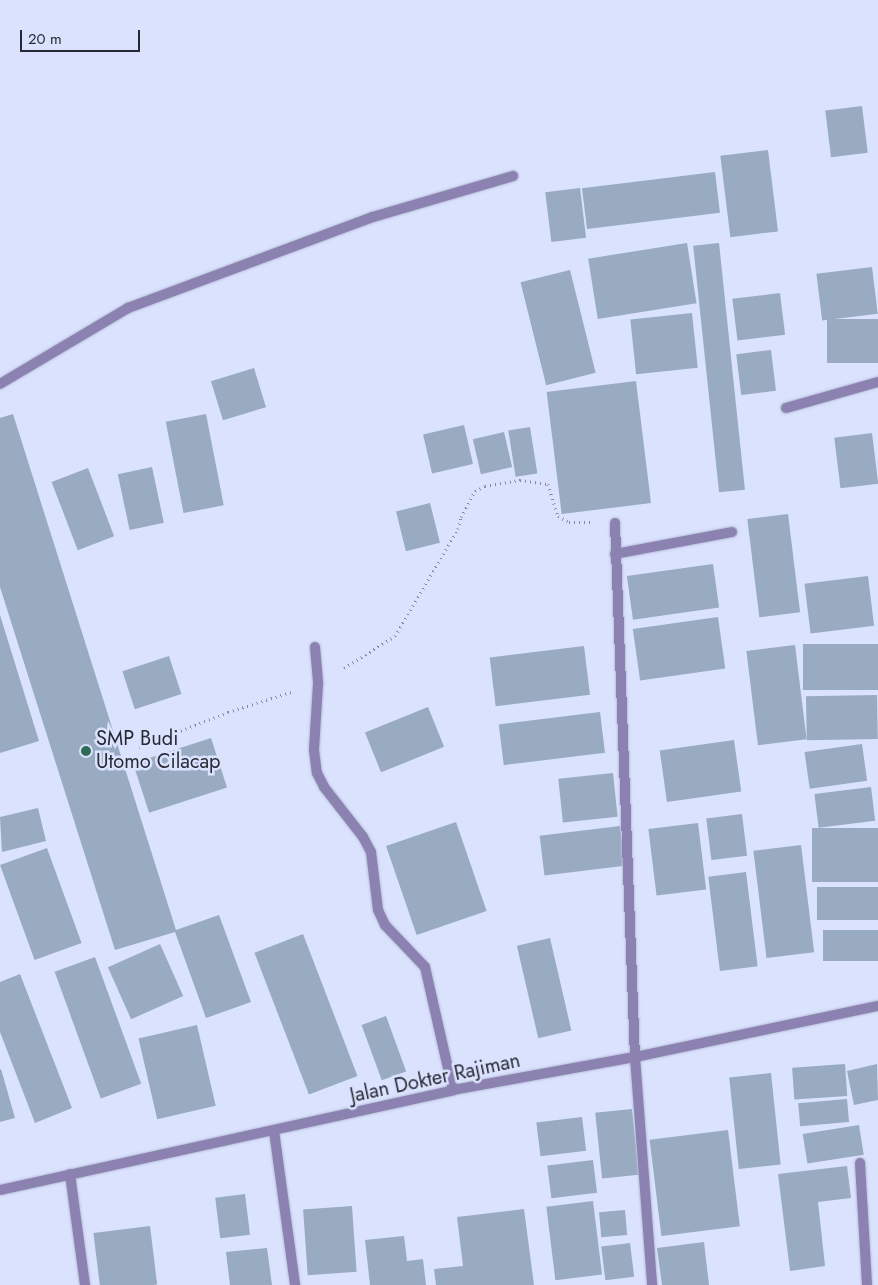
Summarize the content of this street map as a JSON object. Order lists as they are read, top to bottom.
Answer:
{
  "streets": {
    "street": ["Jalan Dokter Rajiman"]
  },
  "places": ["SMP Budi Utomo Cilacap"],
  "scale_bar": "20 m"
}
